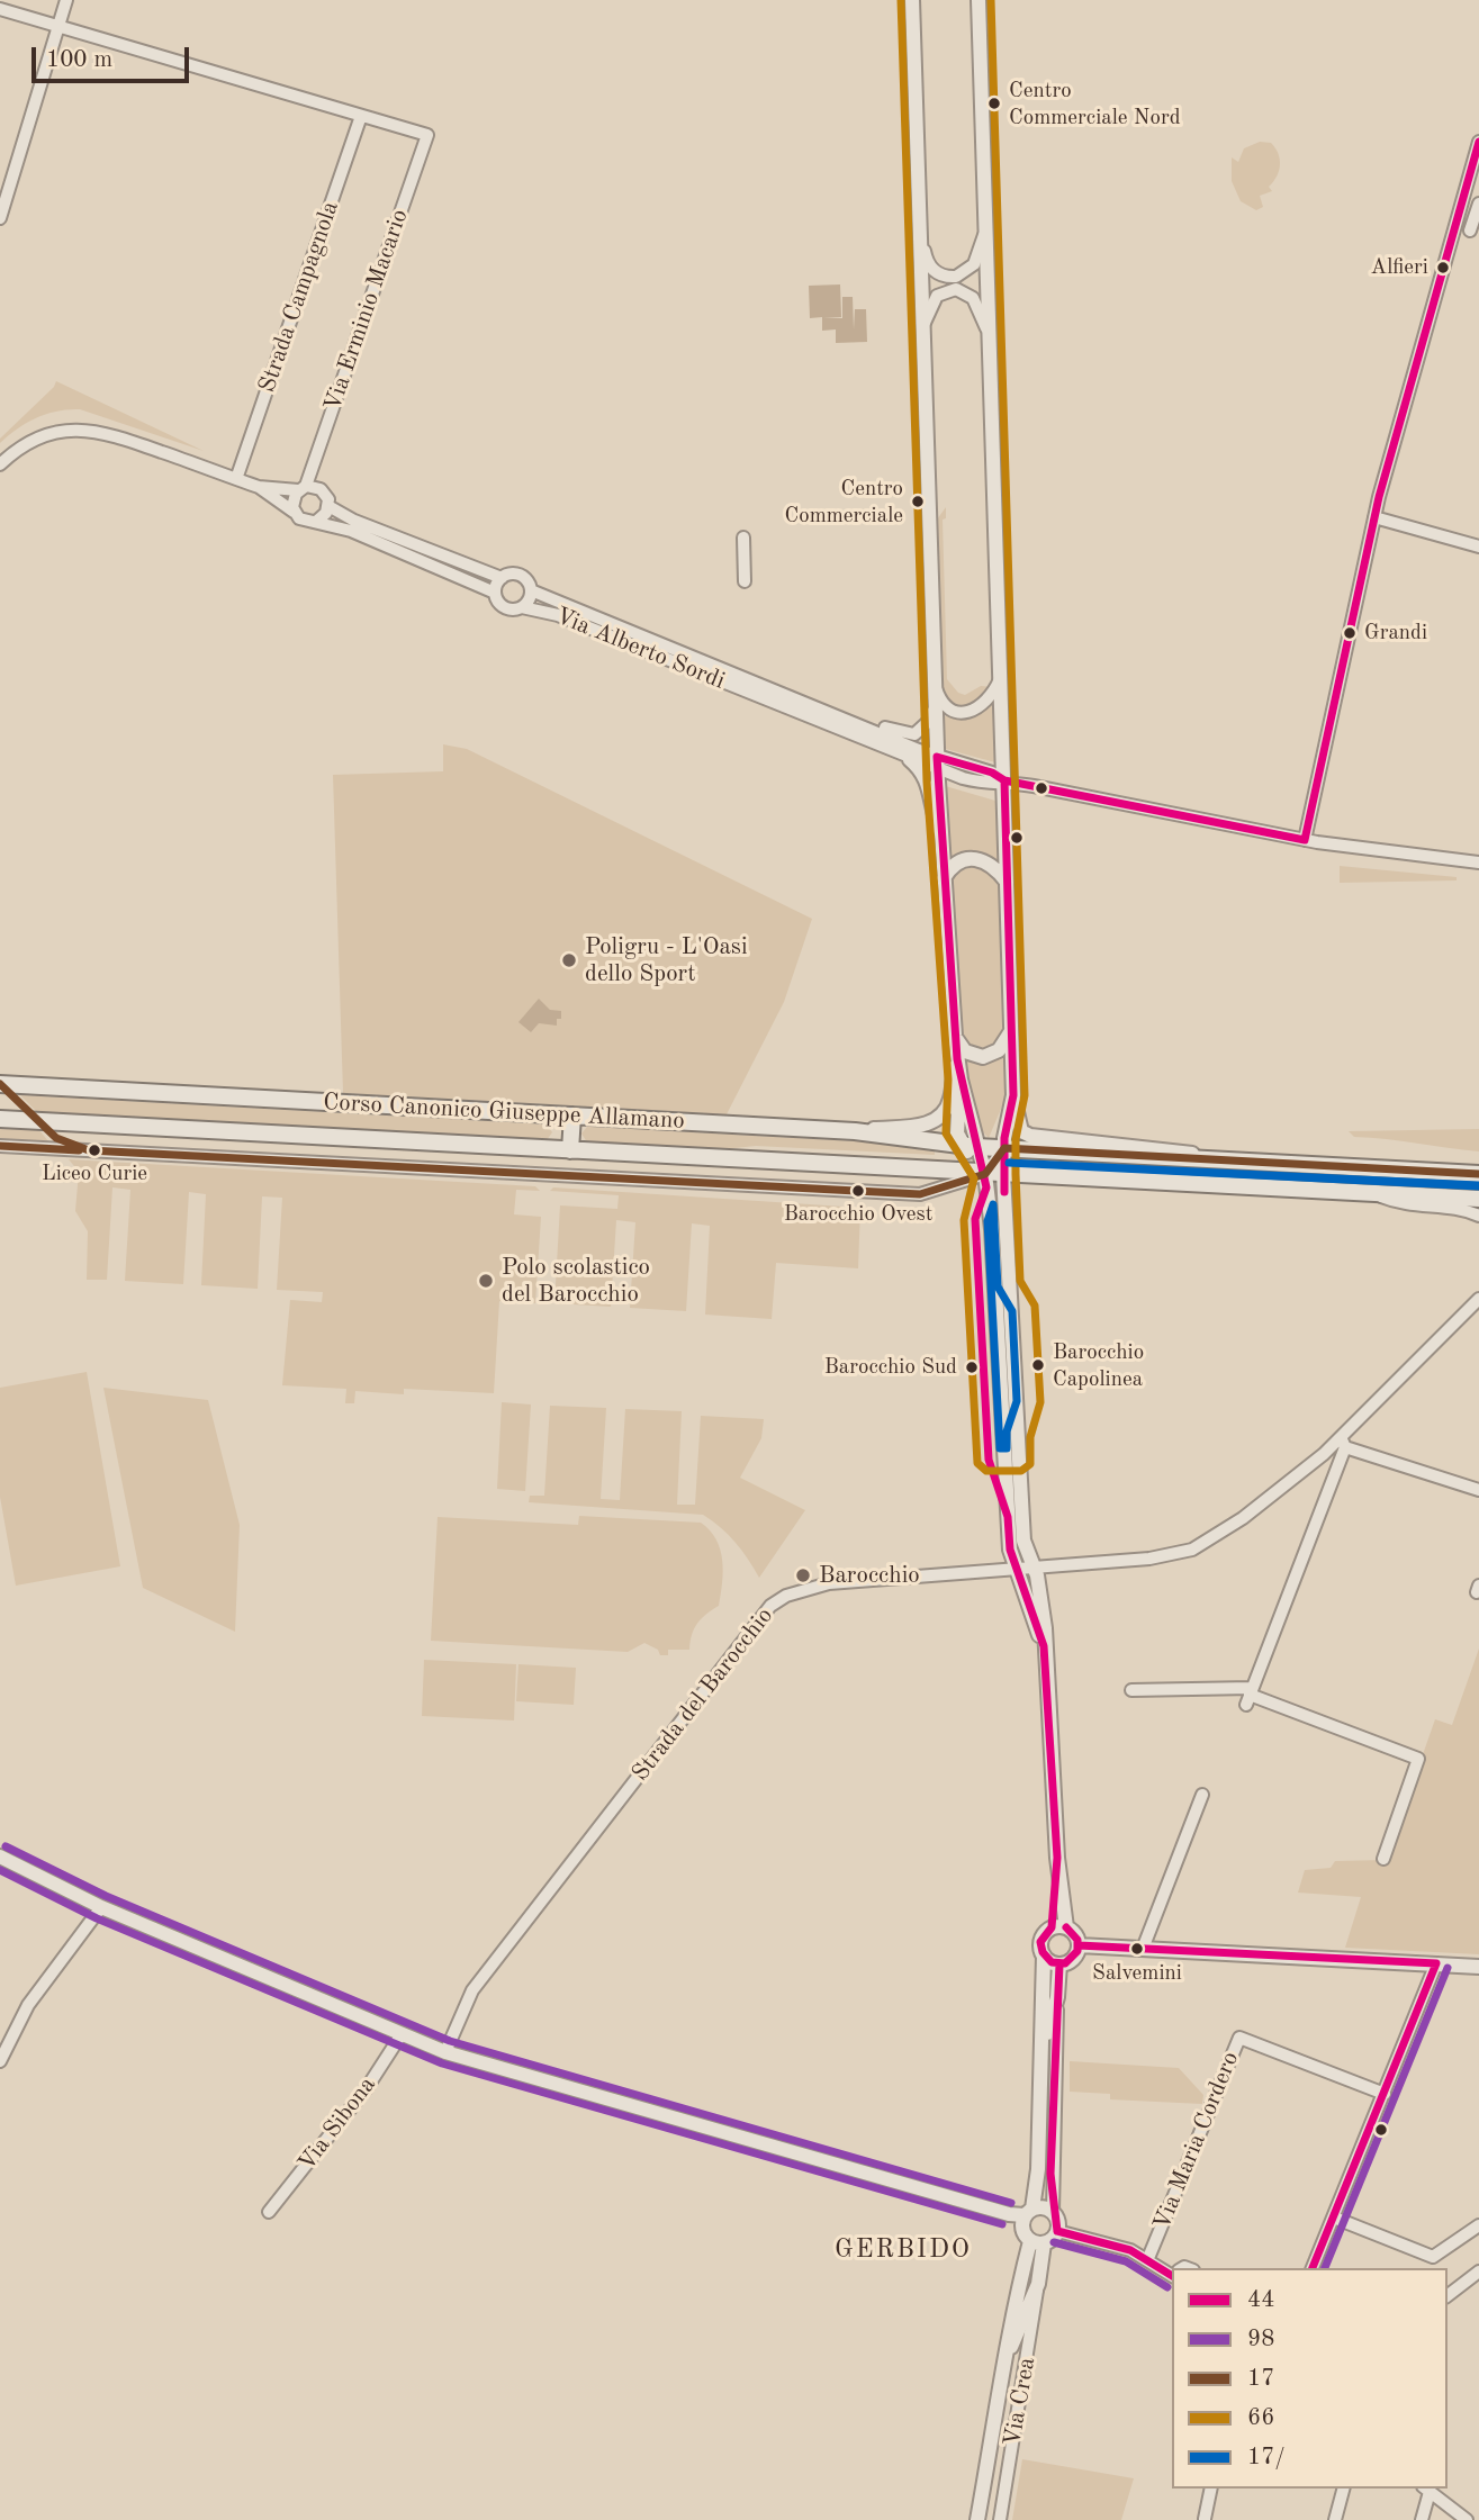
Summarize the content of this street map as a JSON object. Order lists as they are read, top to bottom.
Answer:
{
  "streets": {
    "main road": ["Corso Canonico Giuseppe Allamano"],
    "street": [
      "Strada Campagnola",
      "Via Erminio Macario",
      "Via Alberto Sordi",
      "Strada del Barocchio",
      "Via Sibona",
      "Via Maria Cordero",
      "Via Crea"
    ]
  },
  "crossings": [
    ["Strada Campagnola", "Via Erminio Macario"],
    ["Strada Campagnola", "Via Alberto Sordi"],
    ["Via Erminio Macario", "Via Alberto Sordi"]
  ],
  "districts": ["GERBIDO"],
  "places": [
    "Centro Commerciale Nord",
    "Alfieri",
    "Centro Commerciale",
    "Grandi",
    "Poligru - L'Oasi dello Sport",
    "Liceo Curie",
    "Barocchio Ovest",
    "Polo scolastico del Barocchio",
    "Barocchio Capolinea",
    "Barocchio Sud",
    "Barocchio",
    "Salvemini"
  ],
  "lines": [
    "transit line 66",
    "transit line 44",
    "transit line 17",
    "transit line 17/",
    "transit line 98"
  ],
  "legend": [
    "44",
    "98",
    "17",
    "66",
    "17/"
  ],
  "scale_bar": "100 m"
}
